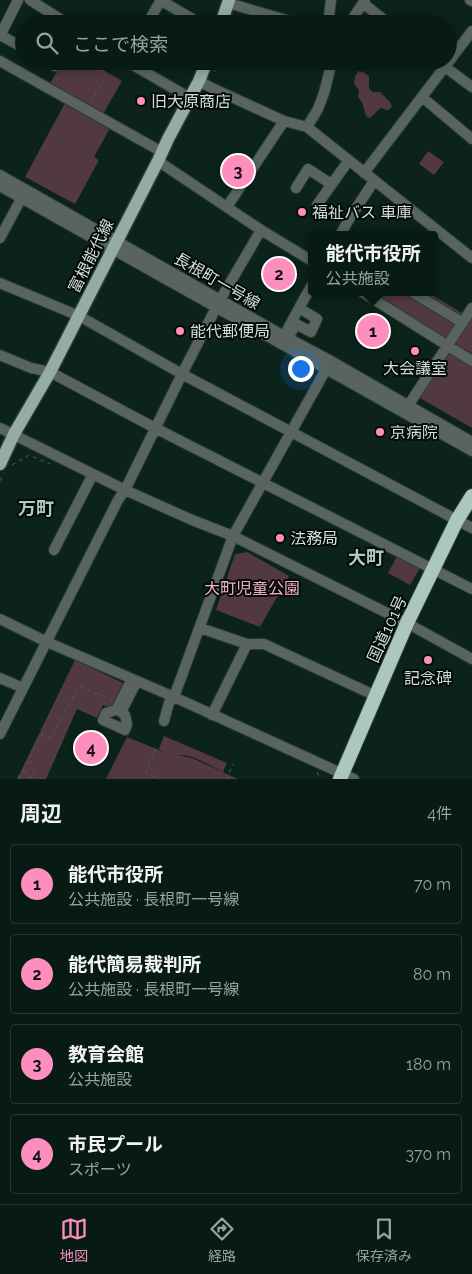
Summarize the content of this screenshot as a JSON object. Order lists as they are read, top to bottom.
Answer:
{
  "streets": {
    "highway": ["国道101号"],
    "main road": ["富根能代線"],
    "street": ["長根町一号線"]
  },
  "districts": ["万町", "大町"],
  "parks": ["大町児童公園"],
  "places": [
    "旧大原商店",
    "福祉バス 車庫",
    "能代郵便局",
    "大会議室",
    "京病院",
    "法務局",
    "記念碑"
  ],
  "page": {
    "search": "ここで検索",
    "pins": [
      "3",
      "2",
      "1",
      "4"
    ],
    "popup": ["能代市役所", "公共施設"],
    "heading": ["周辺", "4件"],
    "list": [
      {
        "mark": "1",
        "name": "能代市役所",
        "note": "公共施設 · 長根町一号線",
        "value": "70 m"
      },
      {
        "mark": "2",
        "name": "能代簡易裁判所",
        "note": "公共施設 · 長根町一号線",
        "value": "80 m"
      },
      {
        "mark": "3",
        "name": "教育会館",
        "note": "公共施設",
        "value": "180 m"
      },
      {
        "mark": "4",
        "name": "市民プール",
        "note": "スポーツ",
        "value": "370 m"
      }
    ],
    "nav": ["地図", "経路", "保存済み"]
  }
}
